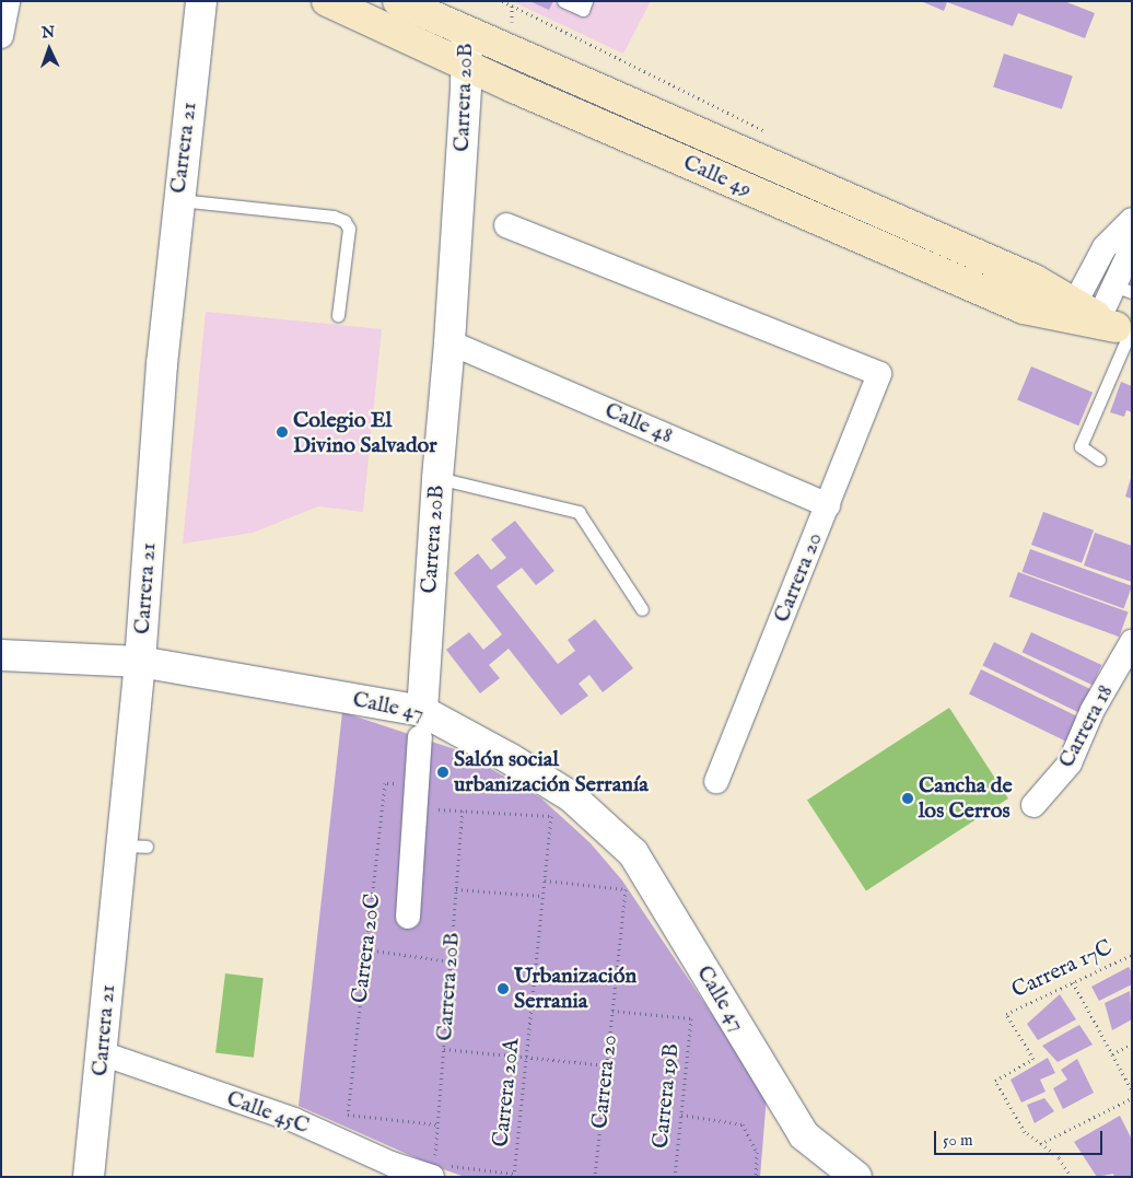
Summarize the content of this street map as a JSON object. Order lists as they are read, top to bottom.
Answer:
{
  "streets": {
    "main road": ["Calle 49"],
    "street": [
      "Carrera 20B",
      "Carrera 21",
      "Calle 48",
      "Carrera 20",
      "Calle 47",
      "Carrera 18",
      "Calle 45C"
    ],
    "path": [
      "Carrera 20C",
      "Carrera 17C",
      "Carrera 20A",
      "Carrera 19B"
    ]
  },
  "crossings": [
    ["Carrera 20B", "Calle 49"],
    ["Carrera 20B", "Calle 48"],
    ["Carrera 20B", "Calle 47"],
    ["Carrera 20B", "Carrera 20C"],
    ["Carrera 20B", "Carrera 20A"],
    ["Carrera 20B", "Calle 45C"],
    ["Carrera 21", "Calle 47"],
    ["Carrera 21", "Calle 45C"],
    ["Calle 48", "Carrera 20"],
    ["Carrera 20", "Carrera 20A"],
    ["Carrera 20", "Carrera 19B"]
  ],
  "places": [
    "Colegio El Divino Salvador",
    "Salón social urbanización Serranía",
    "Cancha de los Cerros",
    "Urbanización Serrania"
  ],
  "scale_bar": "50 m",
  "north": "top"
}
